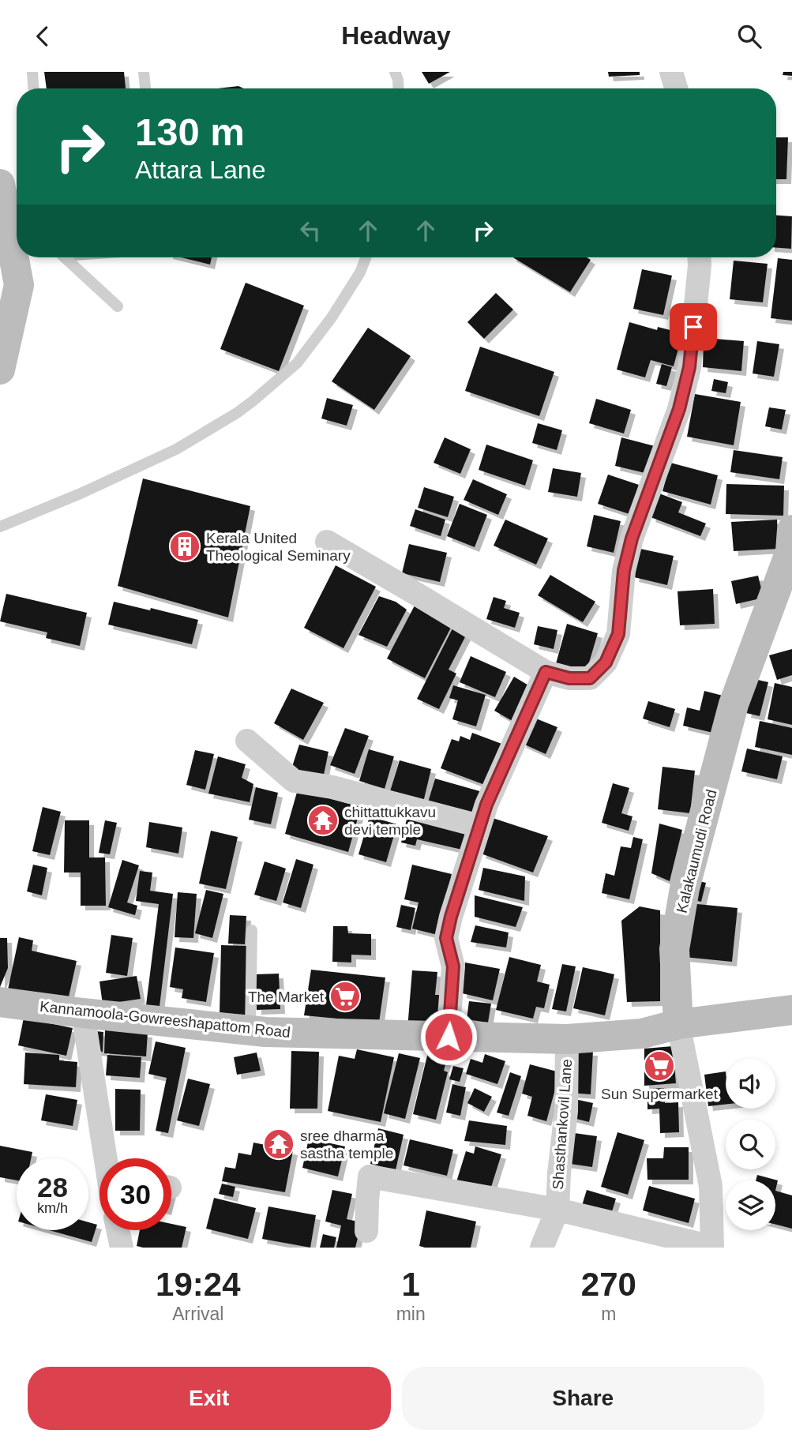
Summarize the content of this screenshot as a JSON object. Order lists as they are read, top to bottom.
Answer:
{
  "streets": {
    "main road": ["Kalakaumudi Road", "Kannamoola-Gowreeshapattom Road"],
    "street": ["Shasthankovil Lane"]
  },
  "crossings": [
    ["Kalakaumudi Road", "Kannamoola-Gowreeshapattom Road"],
    ["Kannamoola-Gowreeshapattom Road", "Shasthankovil Lane"]
  ],
  "places": {
    "building": ["Kerala United Theological Seminary"],
    "temple": ["chittattukkavu devi temple", "sree dharma sastha temple"],
    "supermarket": ["The Market", "Sun Supermarket"]
  },
  "page": {
    "header": "Headway",
    "turn": ["130 m", "Attara Lane"],
    "speed": "28 km/h",
    "limit": "30",
    "eta": [
      "19:24",
      "Arrival",
      "1",
      "min",
      "270",
      "m"
    ],
    "buttons": ["Exit", "Share"]
  }
}
